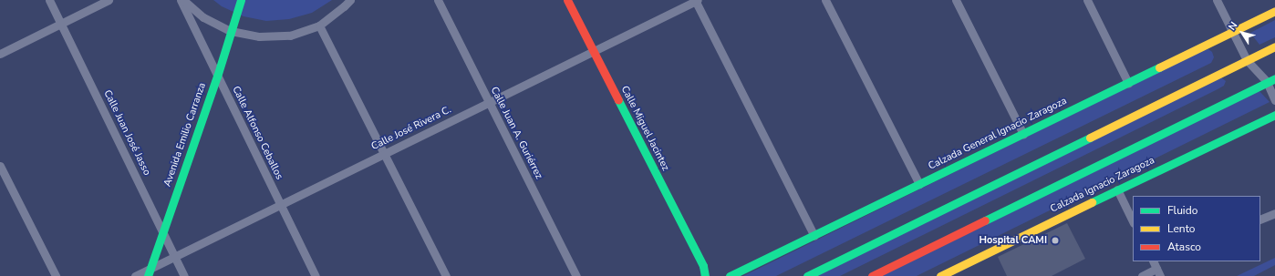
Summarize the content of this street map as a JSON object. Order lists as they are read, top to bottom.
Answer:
{
  "streets": {
    "main road": [
      "Calle Miguel Jacintez",
      "Calzada General Ignacio Zaragoza",
      "Avenida Emilio Carranza",
      "Calzada Ignacio Zaragoza"
    ],
    "street": [
      "Calle José Rivera C.",
      "Calle Juan José Jasso",
      "Calle Alfonso Ceballos",
      "Calle Juan A. Guriérrez"
    ]
  },
  "crossings": [
    ["Calle José Rivera C.", "Calle Miguel Jacintez"],
    ["Calle José Rivera C.", "Calle Juan José Jasso"],
    ["Calle José Rivera C.", "Calle Alfonso Ceballos"],
    ["Calle José Rivera C.", "Calle Juan A. Guriérrez"],
    ["Calle José Rivera C.", "Avenida Emilio Carranza"],
    ["Calle Juan José Jasso", "Avenida Emilio Carranza"],
    ["Calle Alfonso Ceballos", "Avenida Emilio Carranza"]
  ],
  "places": ["Hospital CAMI"],
  "legend": ["Fluido", "Lento", "Atasco"],
  "north": "top left"
}
